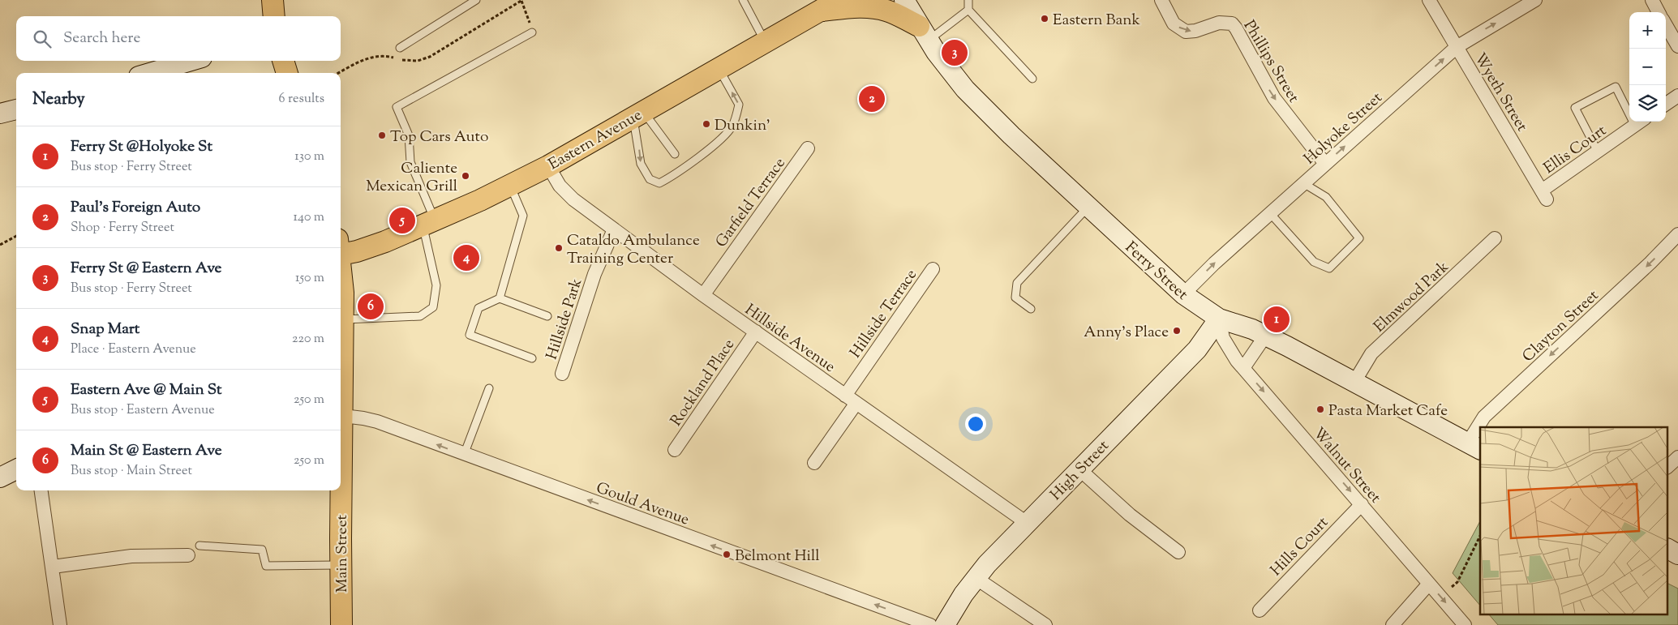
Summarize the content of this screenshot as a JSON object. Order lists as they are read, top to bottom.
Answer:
{
  "streets": {
    "main road": [
      "Eastern Avenue",
      "Ferry Street",
      "High Street",
      "Main Street"
    ],
    "street": [
      "Phillips Street",
      "Wyeth Street",
      "Holyoke Street",
      "Ellis Court",
      "Garfield Terrace",
      "Elmwood Park",
      "Hillside Terrace",
      "Hillside Park",
      "Clayton Street",
      "Hillside Avenue",
      "Rockland Place",
      "Walnut Street",
      "Gould Avenue",
      "Hills Court"
    ]
  },
  "crossings": [
    ["Phillips Street", "Holyoke Street"],
    ["Wyeth Street", "Holyoke Street"],
    ["Wyeth Street", "Ellis Court"],
    ["Holyoke Street", "Ferry Street"],
    ["Eastern Avenue", "Hillside Avenue"],
    ["Garfield Terrace", "Hillside Avenue"],
    ["Ferry Street", "Elmwood Park"],
    ["Ferry Street", "Clayton Street"],
    ["Ferry Street", "Walnut Street"],
    ["Ferry Street", "High Street"],
    ["Hillside Terrace", "Hillside Avenue"],
    ["Hillside Park", "Hillside Avenue"],
    ["Hillside Avenue", "Rockland Place"],
    ["Hillside Avenue", "High Street"],
    ["Walnut Street", "High Street"],
    ["Walnut Street", "Hills Court"],
    ["Gould Avenue", "Main Street"]
  ],
  "one_way": [
    "Phillips Street",
    "Holyoke Street",
    "Clayton Street",
    "Walnut Street",
    "Gould Avenue"
  ],
  "places": [
    "Eastern Bank",
    "Dunkin'",
    "Top Cars Auto",
    "Caliente Mexican Grill",
    "Cataldo Ambulance Training Center",
    "Anny's Place",
    "Pasta Market Cafe",
    "Belmont Hill"
  ],
  "page": {
    "map_buttons": ["+", "−"],
    "search": "Search here",
    "pins": [
      "3",
      "2",
      "5",
      "4",
      "6",
      "1"
    ],
    "heading": ["Nearby", "6 results"],
    "list": [
      {
        "mark": "1",
        "name": "Ferry St @Holyoke St",
        "note": "Bus stop · Ferry Street",
        "value": "130 m"
      },
      {
        "mark": "2",
        "name": "Paul's Foreign Auto",
        "note": "Shop · Ferry Street",
        "value": "140 m"
      },
      {
        "mark": "3",
        "name": "Ferry St @ Eastern Ave",
        "note": "Bus stop · Ferry Street",
        "value": "150 m"
      },
      {
        "mark": "4",
        "name": "Snap Mart",
        "note": "Place · Eastern Avenue",
        "value": "220 m"
      },
      {
        "mark": "5",
        "name": "Eastern Ave @ Main St",
        "note": "Bus stop · Eastern Avenue",
        "value": "250 m"
      },
      {
        "mark": "6",
        "name": "Main St @ Eastern Ave",
        "note": "Bus stop · Main Street",
        "value": "250 m"
      }
    ]
  }
}
